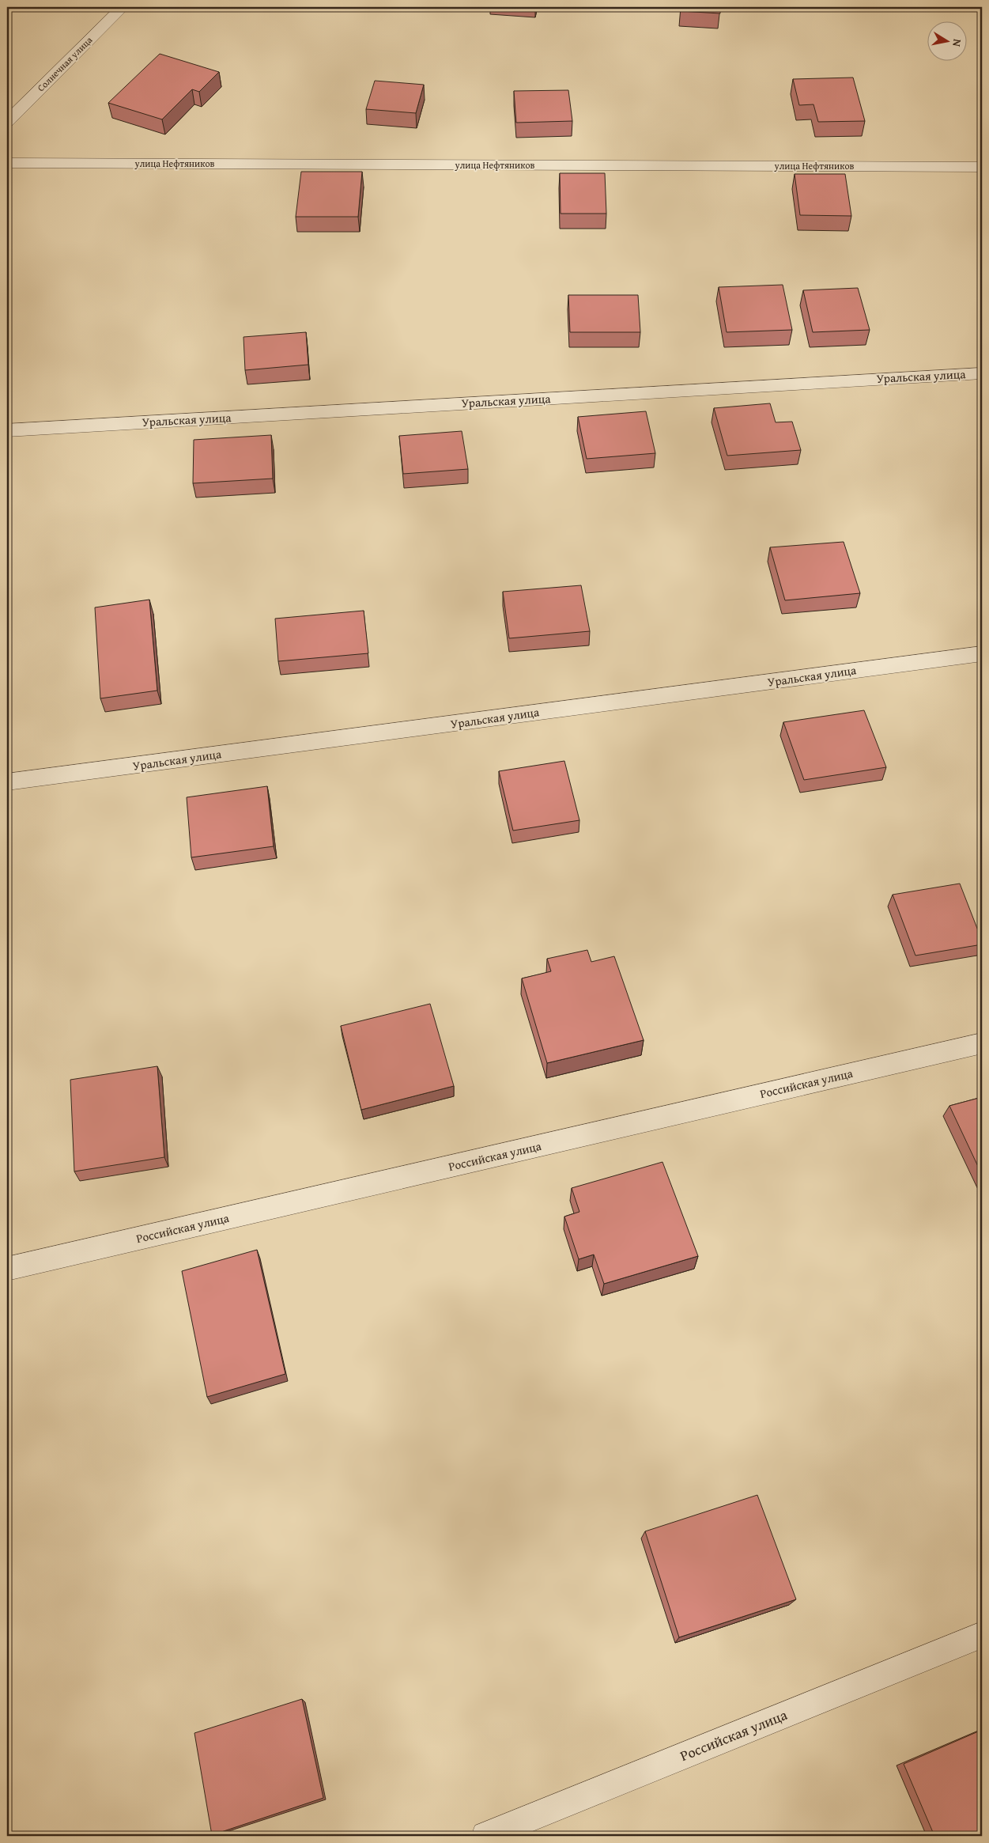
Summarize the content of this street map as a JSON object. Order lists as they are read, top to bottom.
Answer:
{
  "streets": {
    "street": [
      "Солнечная улица",
      "улица Нефтяников",
      "Уральская улица",
      "Российская улица"
    ]
  },
  "north": "right"
}
